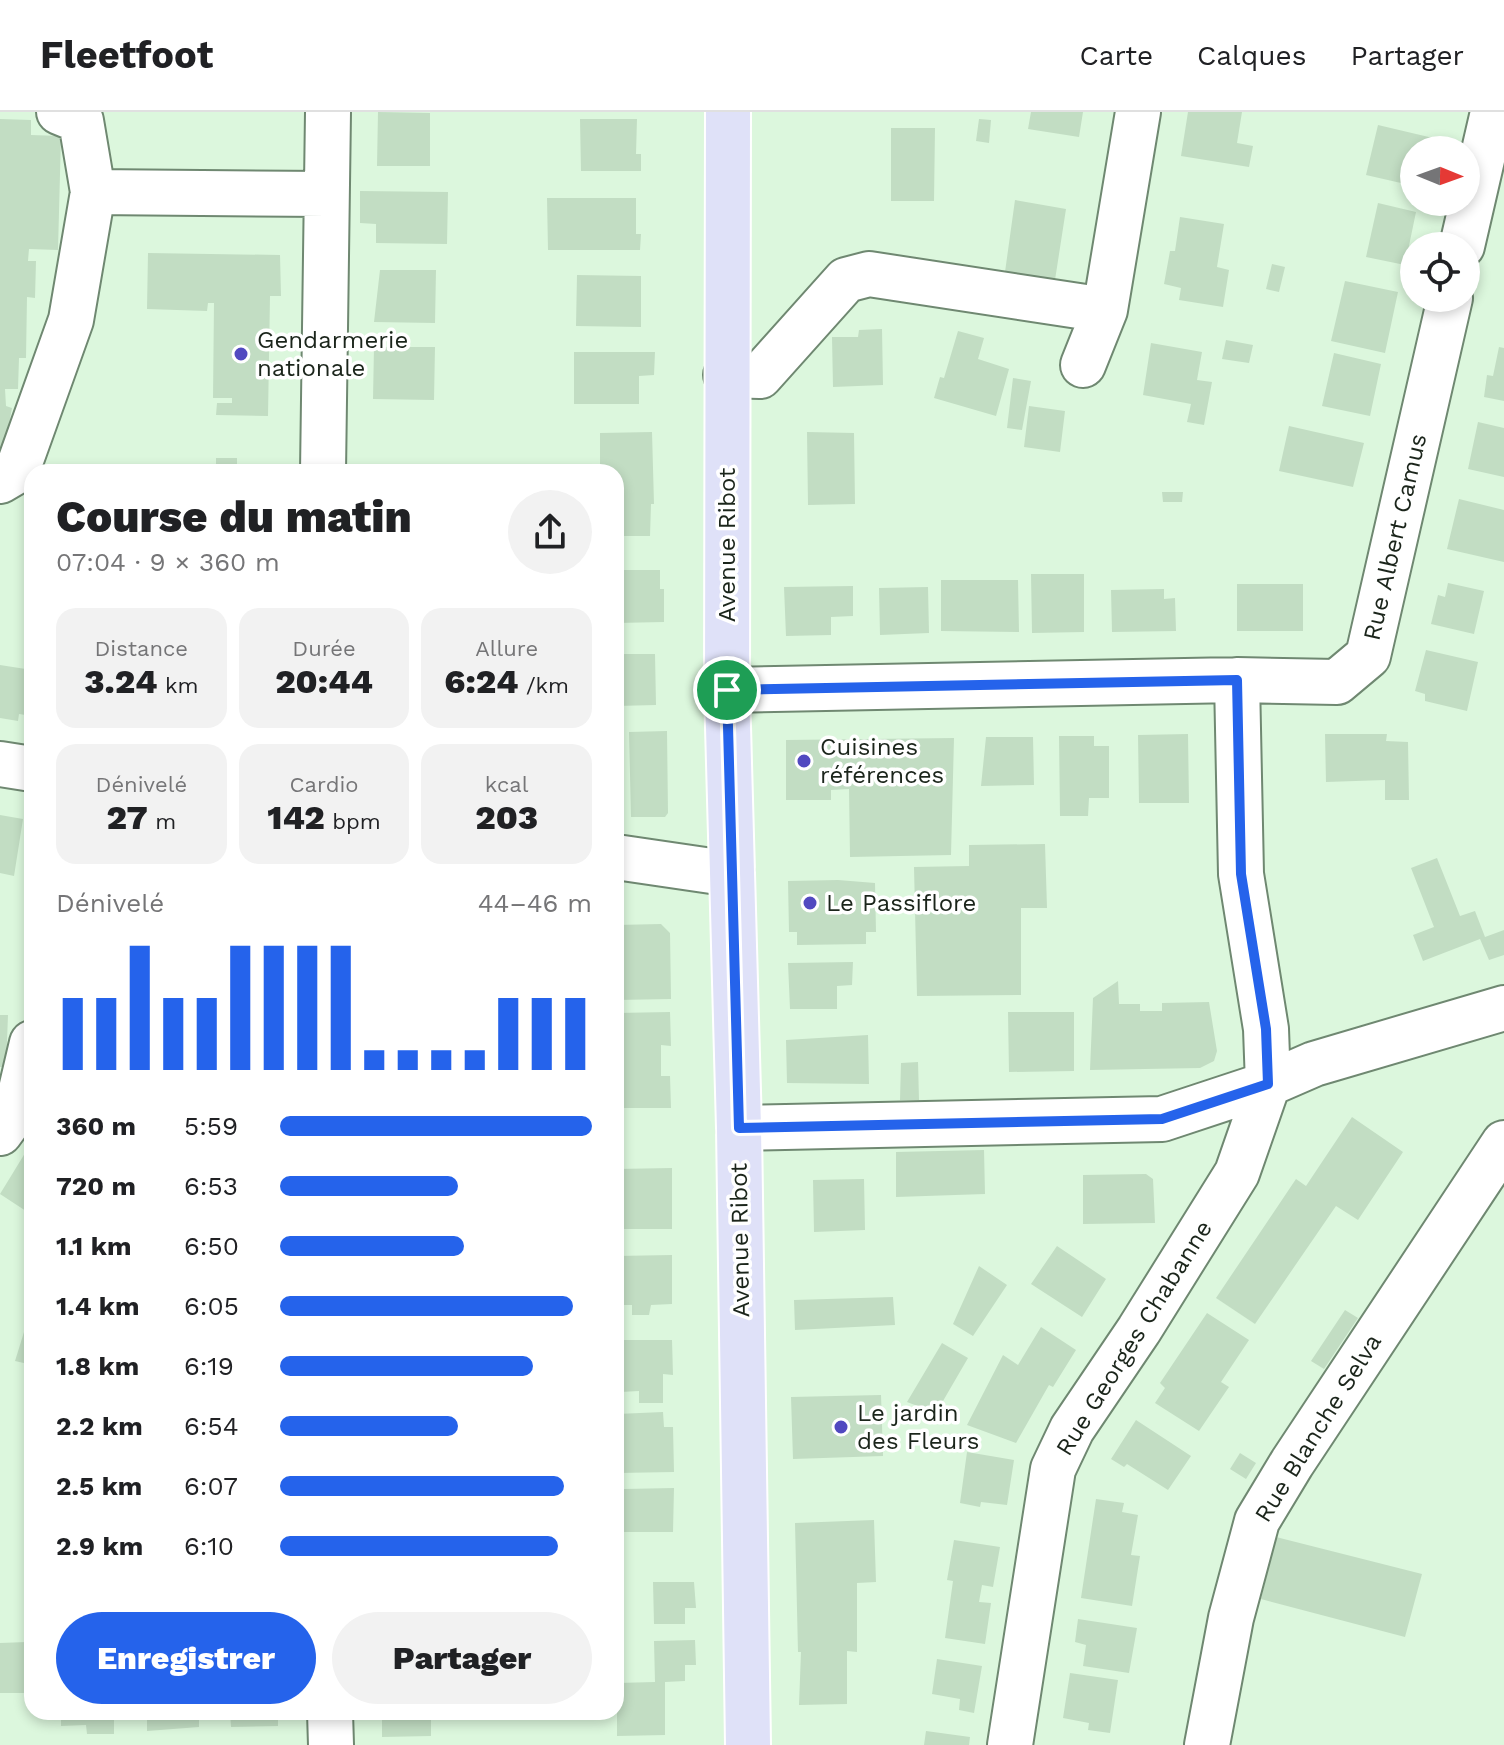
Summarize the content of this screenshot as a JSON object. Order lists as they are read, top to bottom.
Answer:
{
  "streets": {
    "main road": ["Avenue Ribot"],
    "street": ["Rue Albert Camus", "Rue Georges Chabanne", "Rue Blanche Selva"]
  },
  "crossings": [
    ["Rue Albert Camus", "Avenue Ribot"]
  ],
  "places": [
    "Gendarmerie nationale",
    "Cuisines références",
    "Le Passiflore",
    "Le jardin des Fleurs"
  ],
  "north": "right",
  "page": {
    "header": "Fleetfoot",
    "nav": ["Carte", "Calques", "Partager"],
    "heading": ["Course du matin", "07:04 · 9 × 360 m"],
    "stats": [
      ["Distance", "3.24 km"],
      ["Durée", "20:44"],
      ["Allure", "6:24 /km"],
      ["Dénivelé", "27 m"],
      ["Cardio", "142 bpm"],
      ["kcal", "203"]
    ],
    "chart": ["Dénivelé", "44–46 m"],
    "list": [
      {
        "name": "360 m",
        "note": "5:59"
      },
      {
        "name": "720 m",
        "note": "6:53"
      },
      {
        "name": "1.1 km",
        "note": "6:50"
      },
      {
        "name": "1.4 km",
        "note": "6:05"
      },
      {
        "name": "1.8 km",
        "note": "6:19"
      },
      {
        "name": "2.2 km",
        "note": "6:54"
      },
      {
        "name": "2.5 km",
        "note": "6:07"
      },
      {
        "name": "2.9 km",
        "note": "6:10"
      }
    ],
    "buttons": ["Enregistrer", "Partager"]
  }
}
